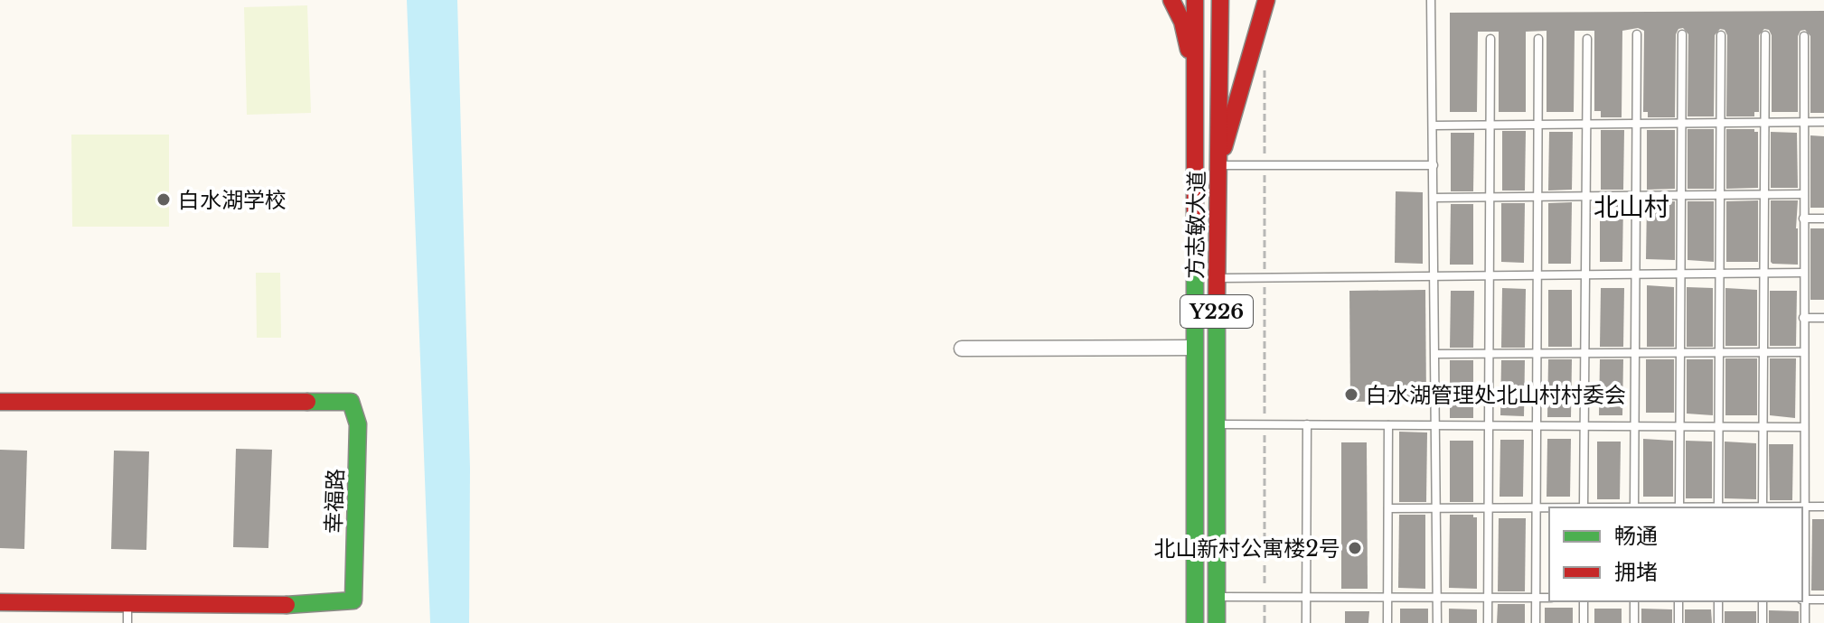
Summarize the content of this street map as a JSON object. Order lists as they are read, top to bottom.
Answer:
{
  "streets": {
    "main road": ["方志敏大道", "Y226", "幸福路"]
  },
  "districts": ["北山村"],
  "places": ["白水湖学校", "白水湖管理处北山村村委会", "北山新村公寓楼2号"],
  "legend": ["畅通", "拥堵"]
}
